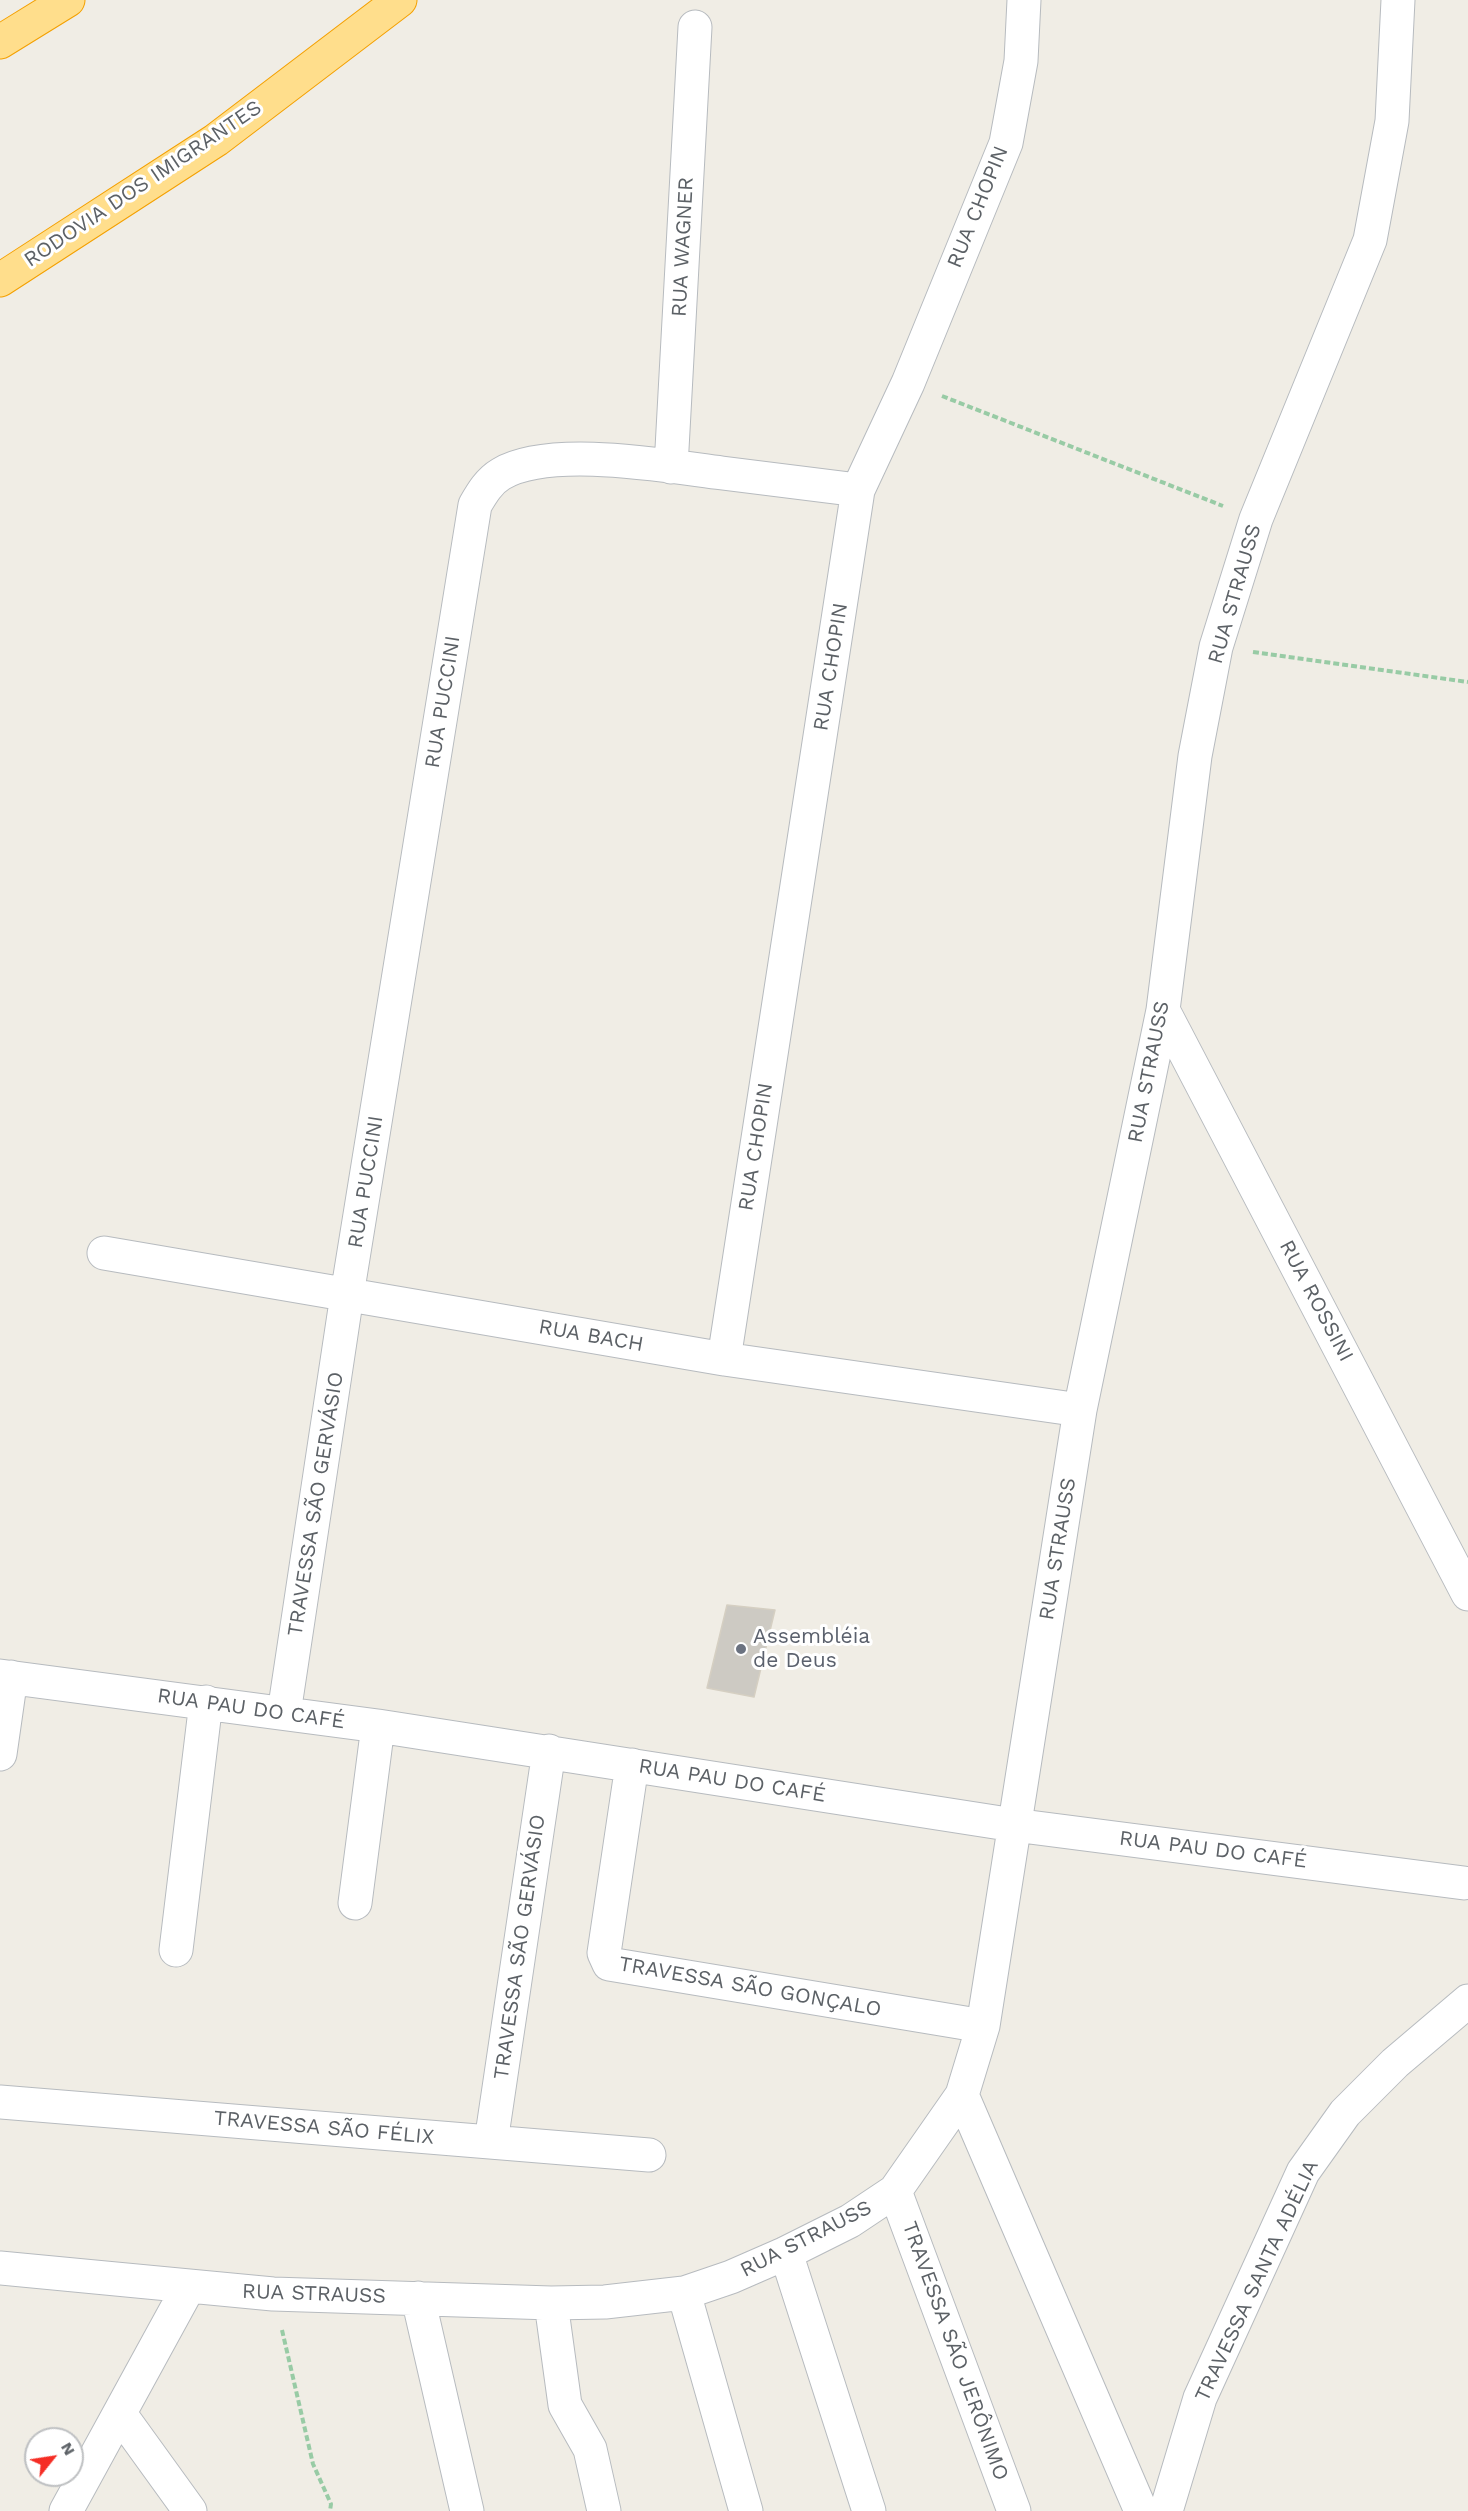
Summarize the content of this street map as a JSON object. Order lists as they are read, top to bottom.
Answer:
{
  "streets": {
    "highway": ["RODOVIA DOS IMIGRANTES"],
    "street": [
      "RUA CHOPIN",
      "RUA WAGNER",
      "RUA STRAUSS",
      "RUA PUCCINI",
      "RUA ROSSINI",
      "RUA BACH",
      "TRAVESSA SÃO GERVÁSIO",
      "RUA PAU DO CAFÉ",
      "TRAVESSA SÃO GONÇALO",
      "TRAVESSA SÃO FÉLIX",
      "TRAVESSA SANTA ADÉLIA",
      "TRAVESSA SÃO JERÔNIMO"
    ]
  },
  "crossings": [
    ["RUA CHOPIN", "RUA PUCCINI"],
    ["RUA CHOPIN", "RUA BACH"],
    ["RUA WAGNER", "RUA PUCCINI"],
    ["RUA STRAUSS", "RUA ROSSINI"],
    ["RUA STRAUSS", "RUA BACH"],
    ["RUA STRAUSS", "RUA PAU DO CAFÉ"],
    ["RUA STRAUSS", "TRAVESSA SÃO GONÇALO"],
    ["RUA STRAUSS", "TRAVESSA SÃO JERÔNIMO"],
    ["RUA PUCCINI", "RUA BACH"],
    ["RUA PUCCINI", "TRAVESSA SÃO GERVÁSIO"],
    ["RUA BACH", "TRAVESSA SÃO GERVÁSIO"],
    ["TRAVESSA SÃO GERVÁSIO", "RUA PAU DO CAFÉ"],
    ["TRAVESSA SÃO GERVÁSIO", "TRAVESSA SÃO FÉLIX"],
    ["RUA PAU DO CAFÉ", "TRAVESSA SÃO GONÇALO"]
  ],
  "places": ["Assembléia de Deus"],
  "north": "top right"
}
